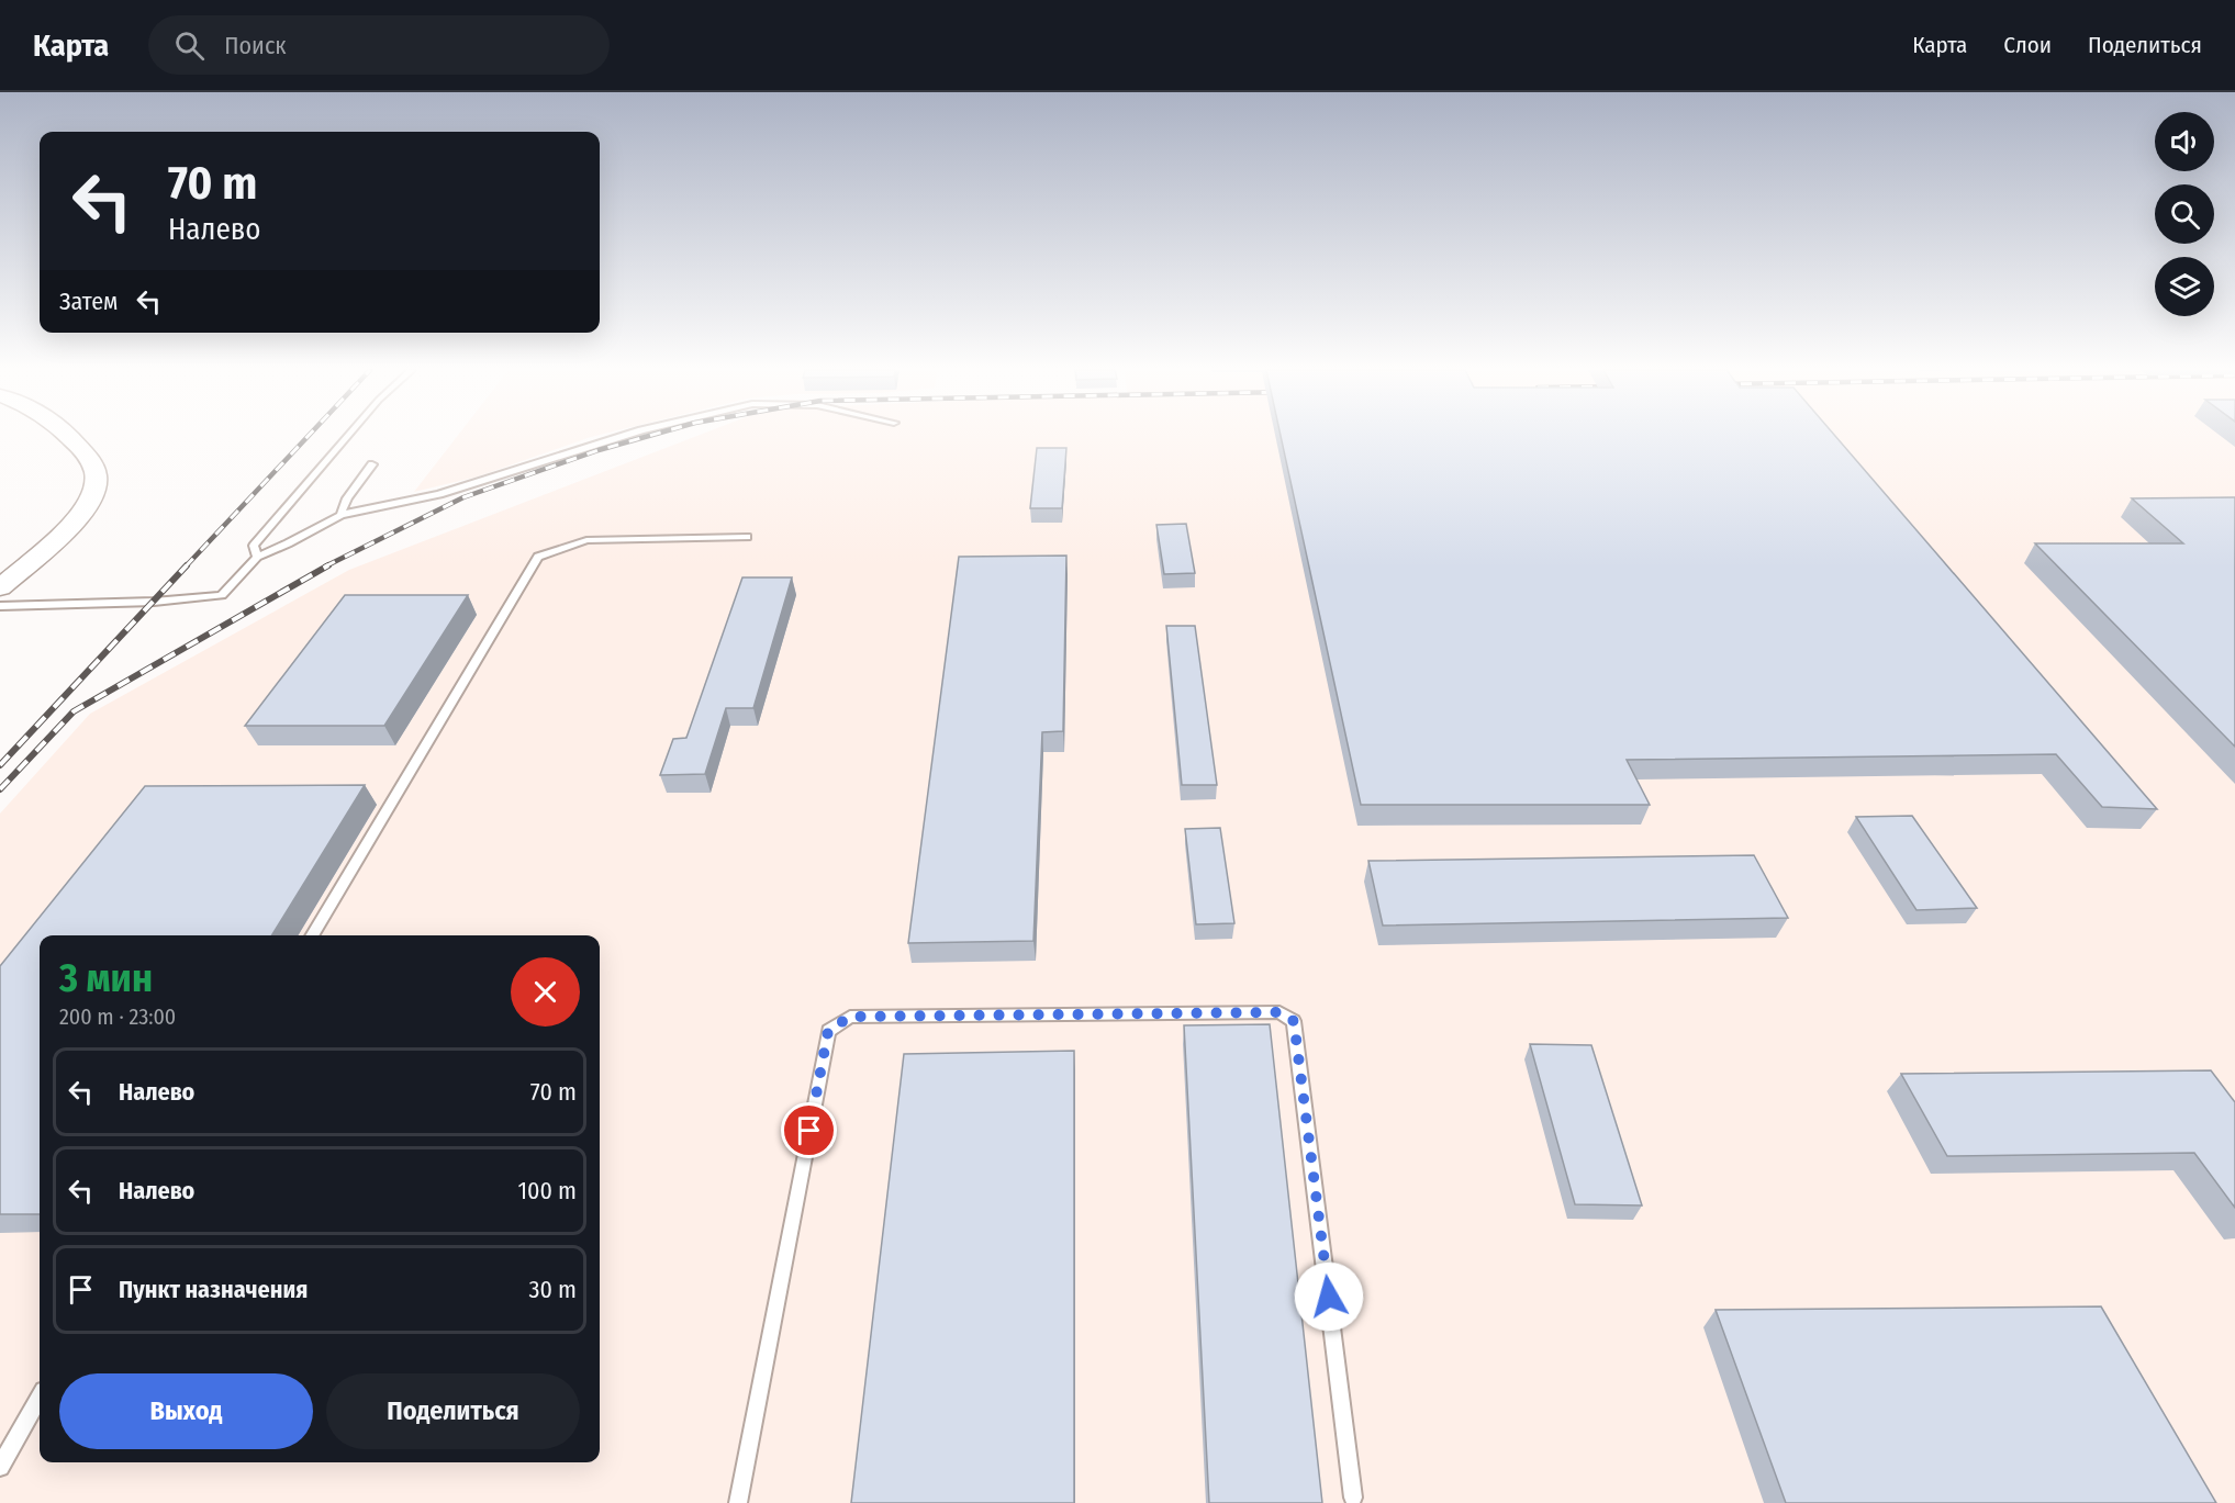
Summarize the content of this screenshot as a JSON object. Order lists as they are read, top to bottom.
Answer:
{
  "page": {
    "header": "Карта",
    "search": "Поиск",
    "nav": ["Карта", "Слои", "Поделиться"],
    "turn": ["70 m", "Налево"],
    "then": "Затем",
    "heading": ["3 мин", "200 m · 23:00"],
    "list": [
      {
        "name": "Налево",
        "value": "70 m"
      },
      {
        "name": "Налево",
        "value": "100 m"
      },
      {
        "name": "Пункт назначения",
        "value": "30 m"
      }
    ],
    "buttons": ["Выход", "Поделиться"]
  }
}
